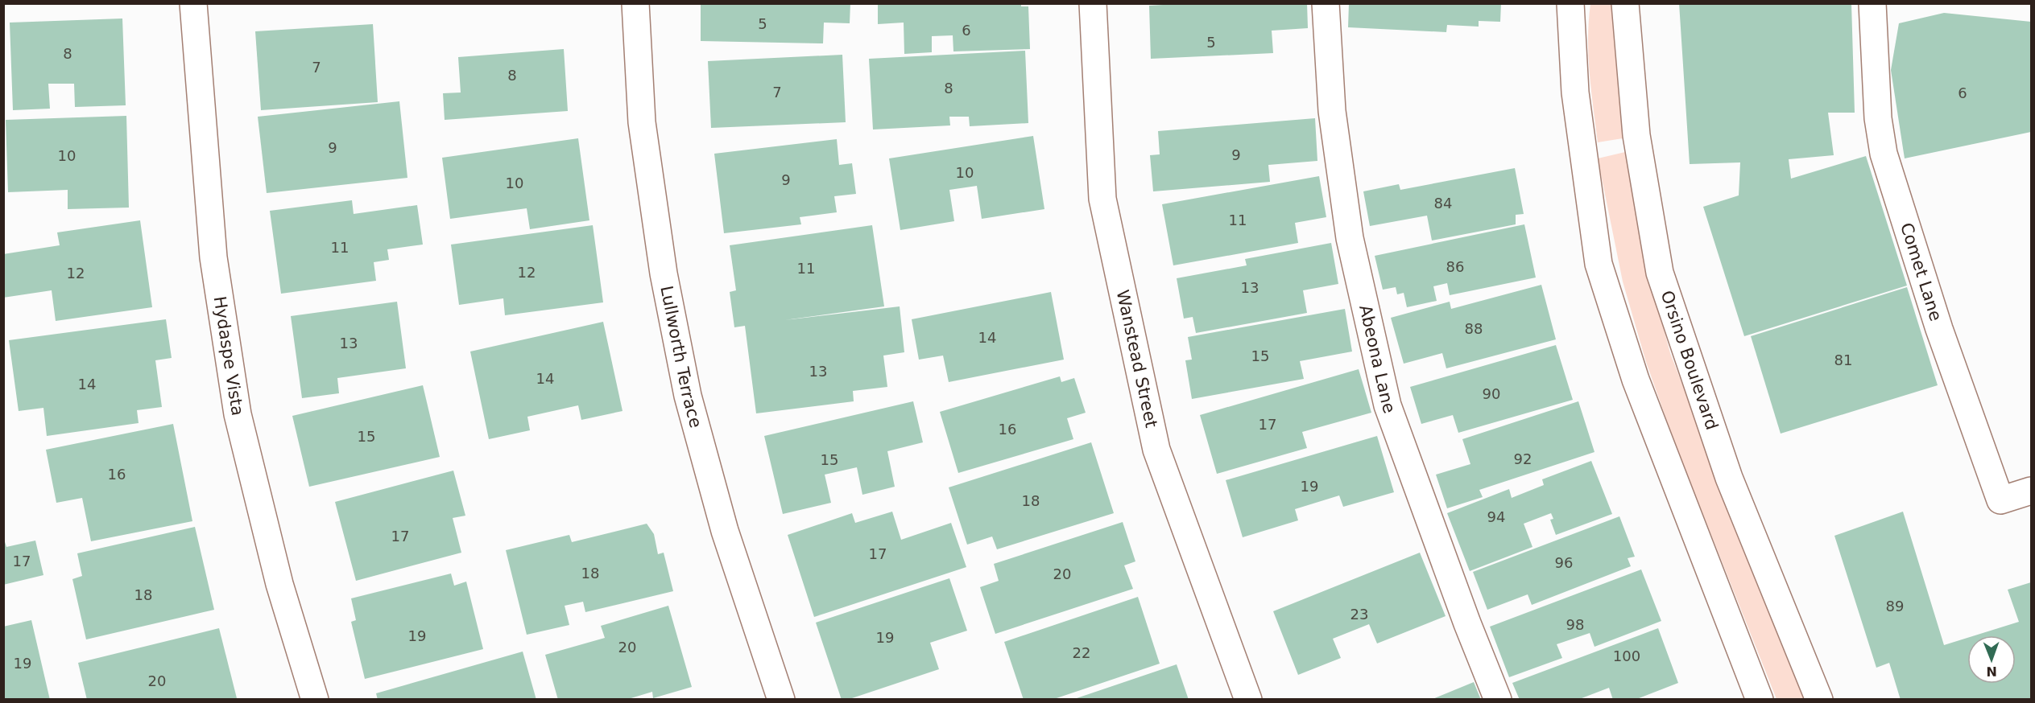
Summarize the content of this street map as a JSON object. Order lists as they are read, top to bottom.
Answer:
{
  "streets": {
    "street": [
      "Comet Lane",
      "Hydaspe Vista",
      "Lullworth Terrace",
      "Wanstead Street",
      "Abeona Lane",
      "Orsino Boulevard"
    ]
  },
  "house_numbers": [
    "5",
    "6",
    "5",
    "8",
    "7",
    "8",
    "8",
    "7",
    "6",
    "9",
    "9",
    "10",
    "10",
    "9",
    "10",
    "84",
    "11",
    "11",
    "86",
    "11",
    "12",
    "12",
    "13",
    "88",
    "14",
    "13",
    "15",
    "81",
    "13",
    "14",
    "14",
    "90",
    "17",
    "16",
    "15",
    "92",
    "15",
    "16",
    "19",
    "18",
    "94",
    "17",
    "17",
    "17",
    "96",
    "18",
    "20",
    "18",
    "89",
    "23",
    "98",
    "19",
    "19",
    "20",
    "22",
    "100",
    "19",
    "20"
  ],
  "north": "bottom"
}
